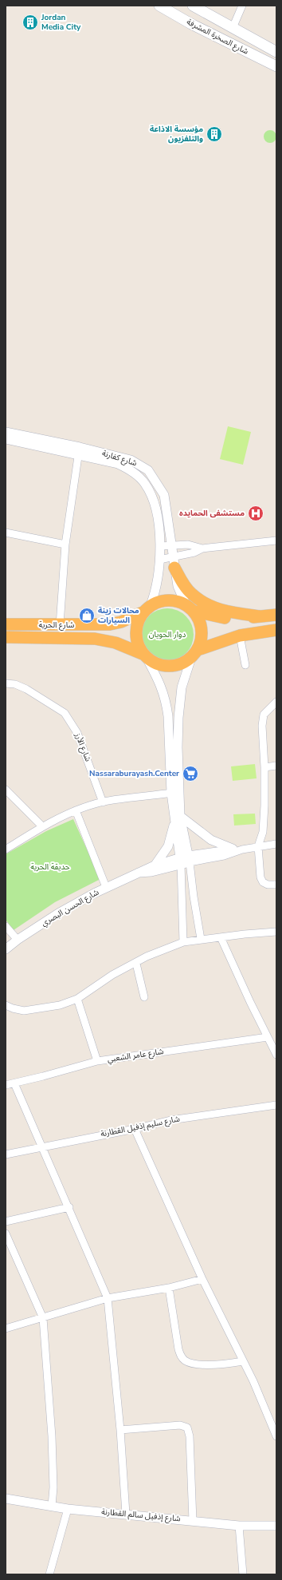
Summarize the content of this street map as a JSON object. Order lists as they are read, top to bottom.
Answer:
{
  "streets": {
    "highway": ["شارع الحرية"],
    "main road": ["شارع الصخرة المشرفة"],
    "street": [
      "شارع كفارنة",
      "شارع الأرز",
      "شارع الحسن البصري",
      "شارع عامر الشعبي",
      "شارع سليم إذفيل القطارنة",
      "شارع إذفيل سالم القطارنة"
    ]
  },
  "crossings": [
    ["شارع كفارنة", "شارع الحرية"]
  ],
  "parks": ["دوار الحويان", "حديقة الحرية"],
  "places": {
    "building": ["Jordan Media City", "مؤسسة الاذاعة والتلفزيون"],
    "hospital": ["مستشفى الحمايده"],
    "shop": ["محالات زينة السيارات"],
    "supermarket": ["Nassaraburayash.Center"]
  }
}
